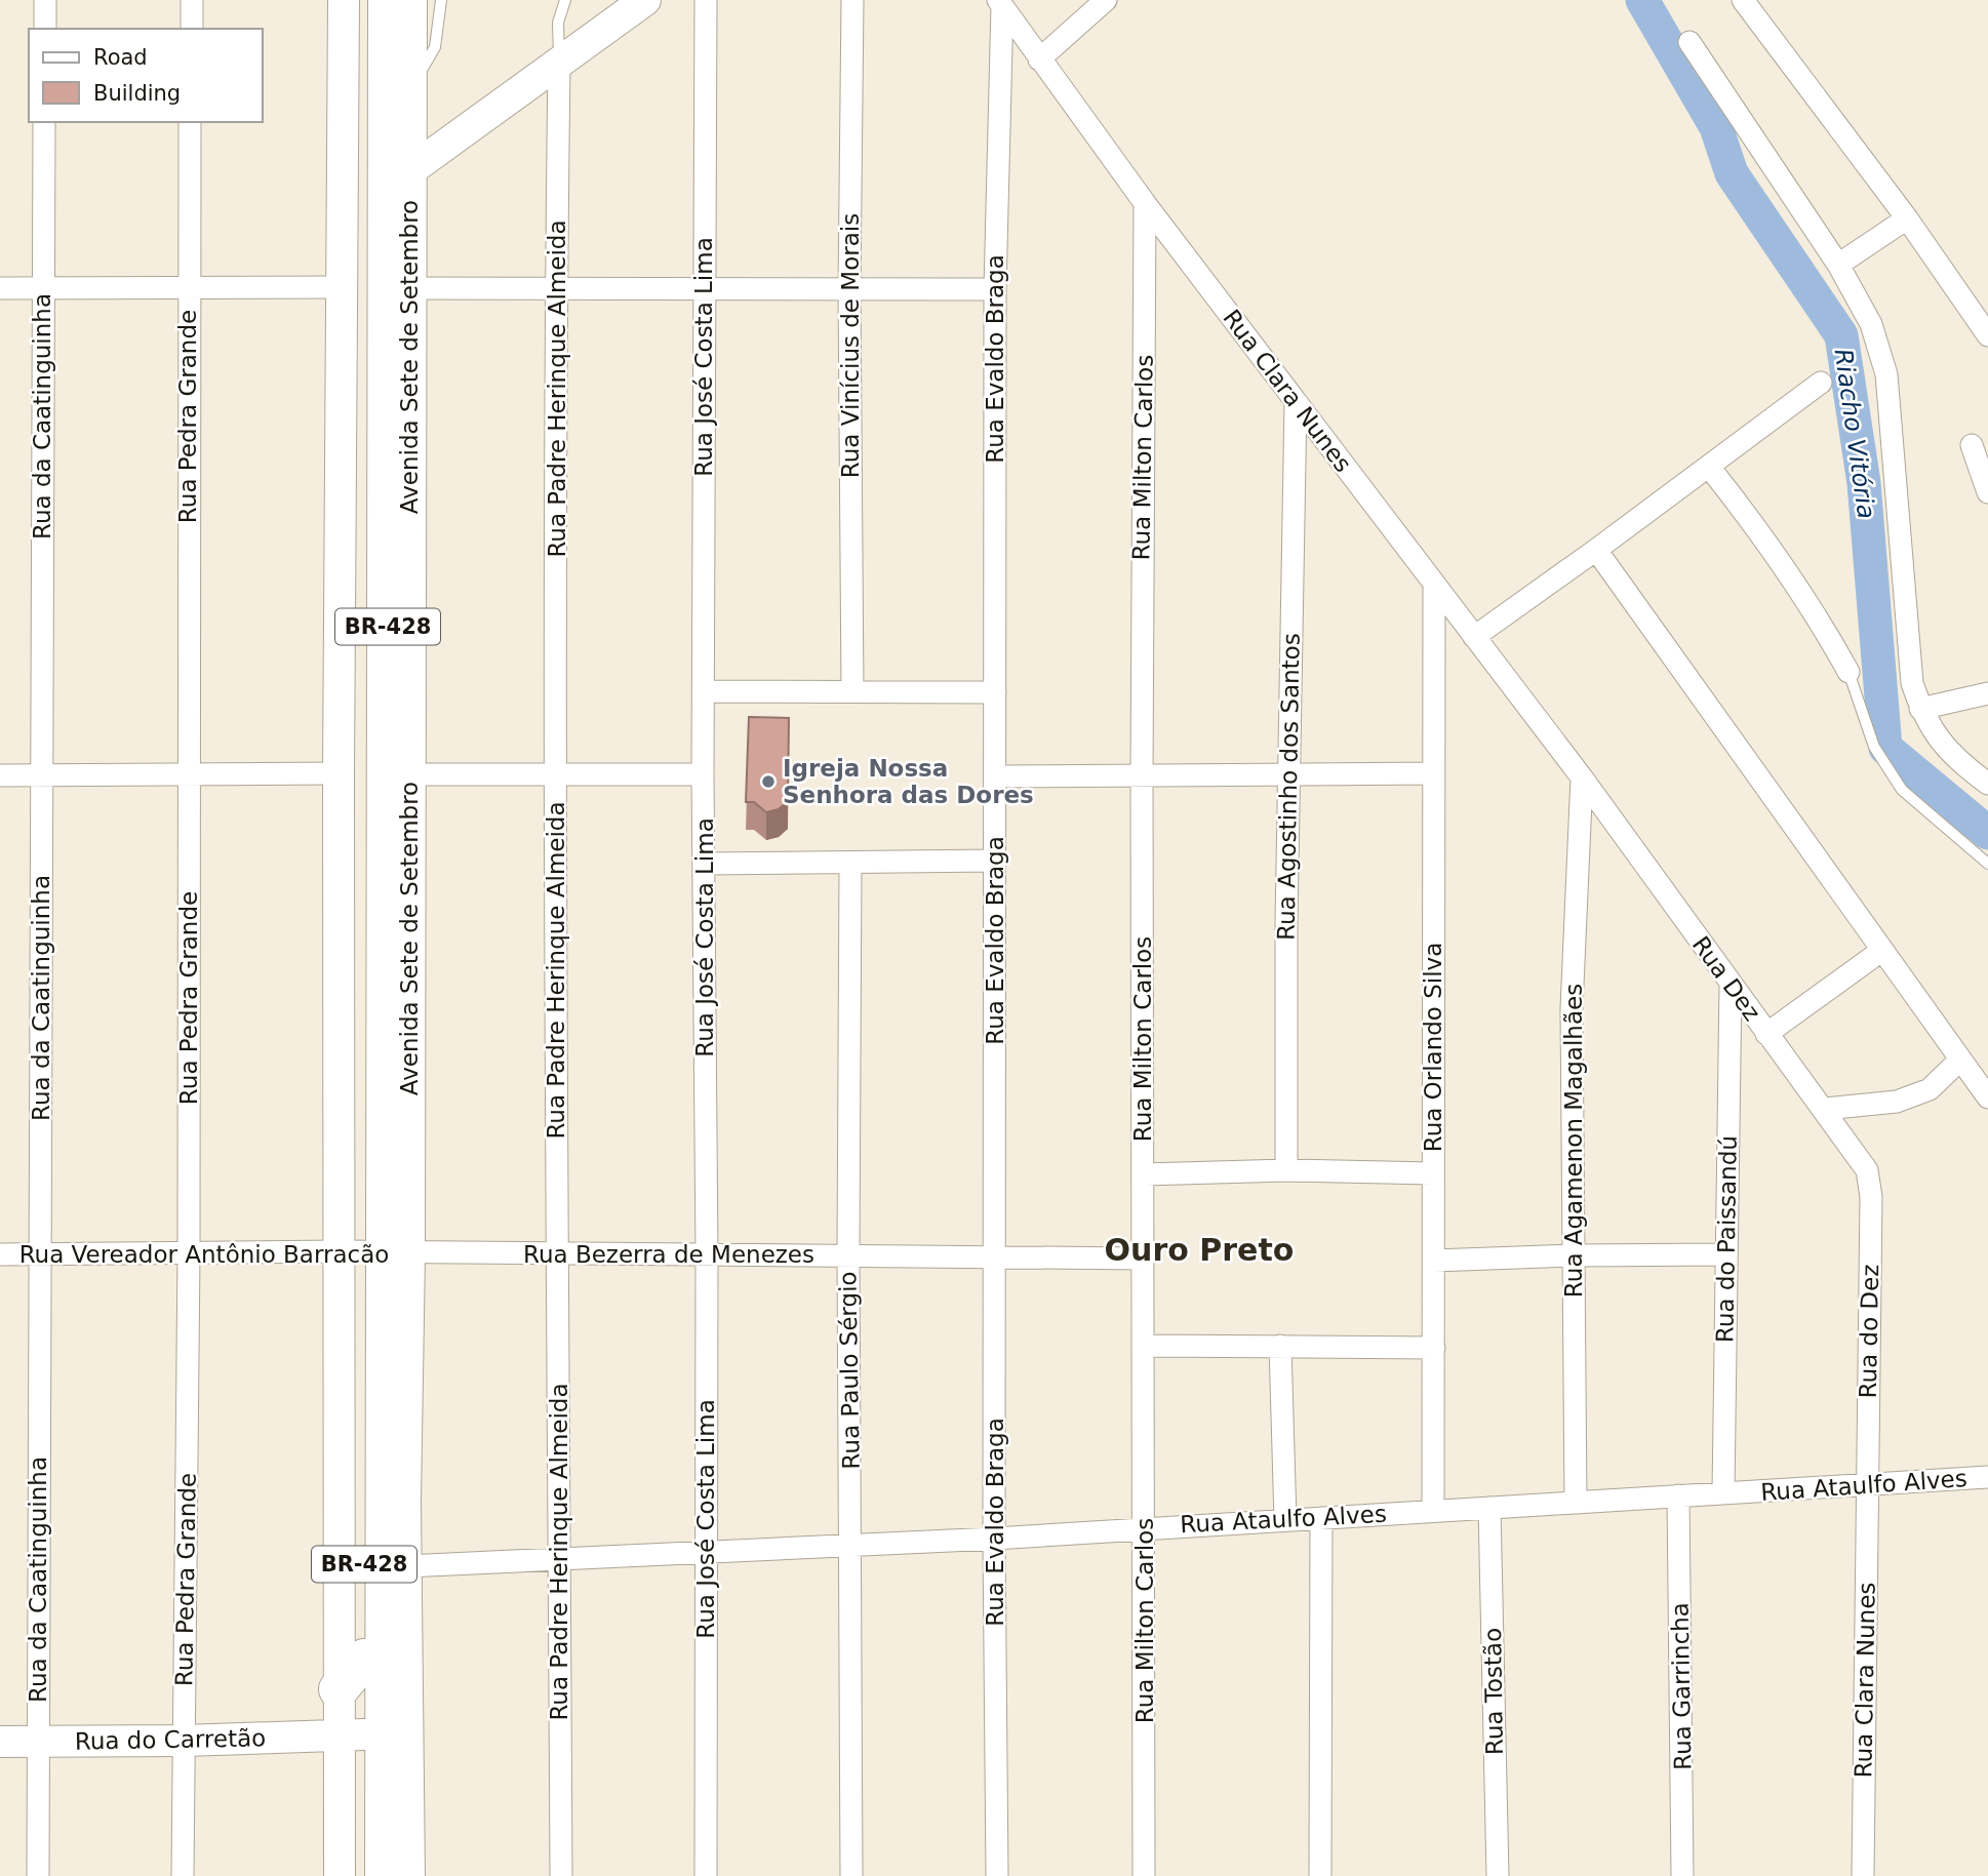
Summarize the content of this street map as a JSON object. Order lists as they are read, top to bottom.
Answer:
{
  "streets": {
    "highway": ["Avenida Sete de Setembro", "BR-428"],
    "main road": ["Rua do Carretão"],
    "street": [
      "Rua Vinícius de Morais",
      "Rua José Costa Lima",
      "Rua Evaldo Braga",
      "Rua Padre Herinque Almeida",
      "Rua Clara Nunes",
      "Rua da Caatinguinha",
      "Rua Pedra Grande",
      "Rua Milton Carlos",
      "Rua Agostinho dos Santos",
      "Rua Dez",
      "Rua Orlando Silva",
      "Rua Agamenon Magalhães",
      "Rua do Paissandú",
      "Rua Vereador Antônio Barracão",
      "Rua Bezerra de Menezes",
      "Rua do Dez",
      "Rua Paulo Sérgio",
      "Rua Ataulfo Alves",
      "Rua Garrincha",
      "Rua Tostão"
    ]
  },
  "crossings": [
    ["Avenida Sete de Setembro", "Rua Vereador Antônio Barracão"],
    ["Avenida Sete de Setembro", "Rua Bezerra de Menezes"],
    ["Avenida Sete de Setembro", "Rua Ataulfo Alves"],
    ["Avenida Sete de Setembro", "Rua do Carretão"],
    ["Rua José Costa Lima", "Rua Bezerra de Menezes"],
    ["Rua José Costa Lima", "Rua Ataulfo Alves"],
    ["Rua Evaldo Braga", "Rua Clara Nunes"],
    ["Rua Evaldo Braga", "Rua Bezerra de Menezes"],
    ["Rua Evaldo Braga", "Rua Ataulfo Alves"],
    ["Rua Padre Herinque Almeida", "Rua Bezerra de Menezes"],
    ["Rua Padre Herinque Almeida", "Rua Ataulfo Alves"],
    ["Rua Clara Nunes", "Rua Milton Carlos"],
    ["Rua Clara Nunes", "Rua Agostinho dos Santos"],
    ["Rua Clara Nunes", "Rua Dez"],
    ["Rua Clara Nunes", "Rua Orlando Silva"],
    ["Rua Clara Nunes", "Rua Agamenon Magalhães"],
    ["Rua Clara Nunes", "Rua do Dez"],
    ["Rua Clara Nunes", "Rua Ataulfo Alves"],
    ["Rua da Caatinguinha", "Rua Vereador Antônio Barracão"],
    ["Rua da Caatinguinha", "Rua do Carretão"],
    ["Rua Pedra Grande", "Rua Vereador Antônio Barracão"],
    ["Rua Pedra Grande", "Rua do Carretão"],
    ["Rua Milton Carlos", "Rua Bezerra de Menezes"],
    ["Rua Milton Carlos", "Rua Ataulfo Alves"],
    ["Rua Dez", "Rua Agamenon Magalhães"],
    ["Rua Dez", "Rua do Paissandú"],
    ["Rua Dez", "Rua do Dez"],
    ["Rua Orlando Silva", "Rua Ataulfo Alves"],
    ["Rua Agamenon Magalhães", "Rua Ataulfo Alves"],
    ["Rua do Paissandú", "Rua Ataulfo Alves"],
    ["Rua Vereador Antônio Barracão", "Rua Bezerra de Menezes"],
    ["Rua Bezerra de Menezes", "Rua Paulo Sérgio"],
    ["Rua do Dez", "Rua Ataulfo Alves"],
    ["Rua Paulo Sérgio", "Rua Ataulfo Alves"],
    ["Rua Ataulfo Alves", "Rua Garrincha"],
    ["Rua Ataulfo Alves", "Rua Tostão"]
  ],
  "districts": ["Ouro Preto"],
  "water": ["Riacho Vitória"],
  "places": ["Igreja Nossa Senhora das Dores"],
  "legend": ["Road", "Building"]
}
